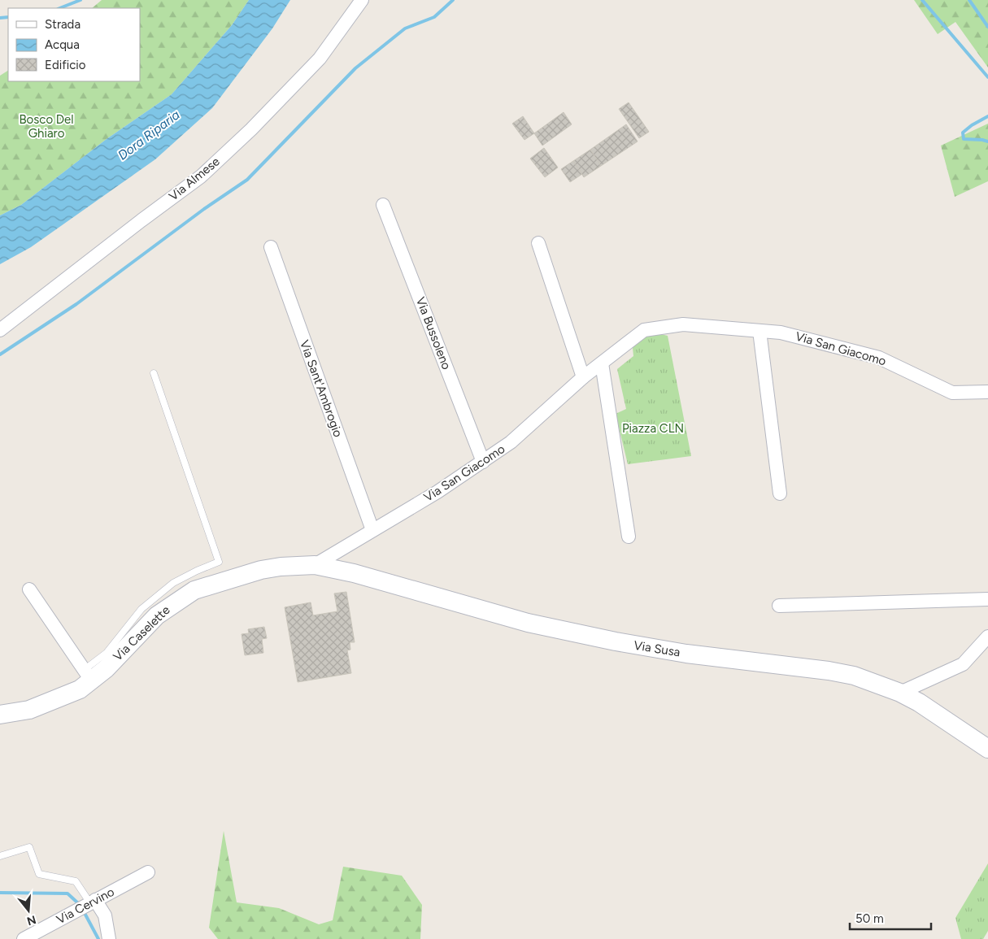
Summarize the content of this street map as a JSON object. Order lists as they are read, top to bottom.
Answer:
{
  "streets": {
    "main road": ["Via Caselette", "Via Susa"],
    "street": [
      "Via Almese",
      "Via Bussoleno",
      "Via San Giacomo",
      "Via Sant'Ambrogio",
      "Via Cervino"
    ]
  },
  "crossings": [
    ["Via Bussoleno", "Via San Giacomo"],
    ["Via San Giacomo", "Via Sant'Ambrogio"],
    ["Via San Giacomo", "Via Caselette"],
    ["Via San Giacomo", "Via Susa"],
    ["Via Caselette", "Via Susa"]
  ],
  "water": ["Dora Riparia"],
  "parks": ["Bosco Del Ghiaro", "Piazza CLN"],
  "legend": ["Strada", "Acqua", "Edificio"],
  "scale_bar": "50 m",
  "north": "bottom"
}
